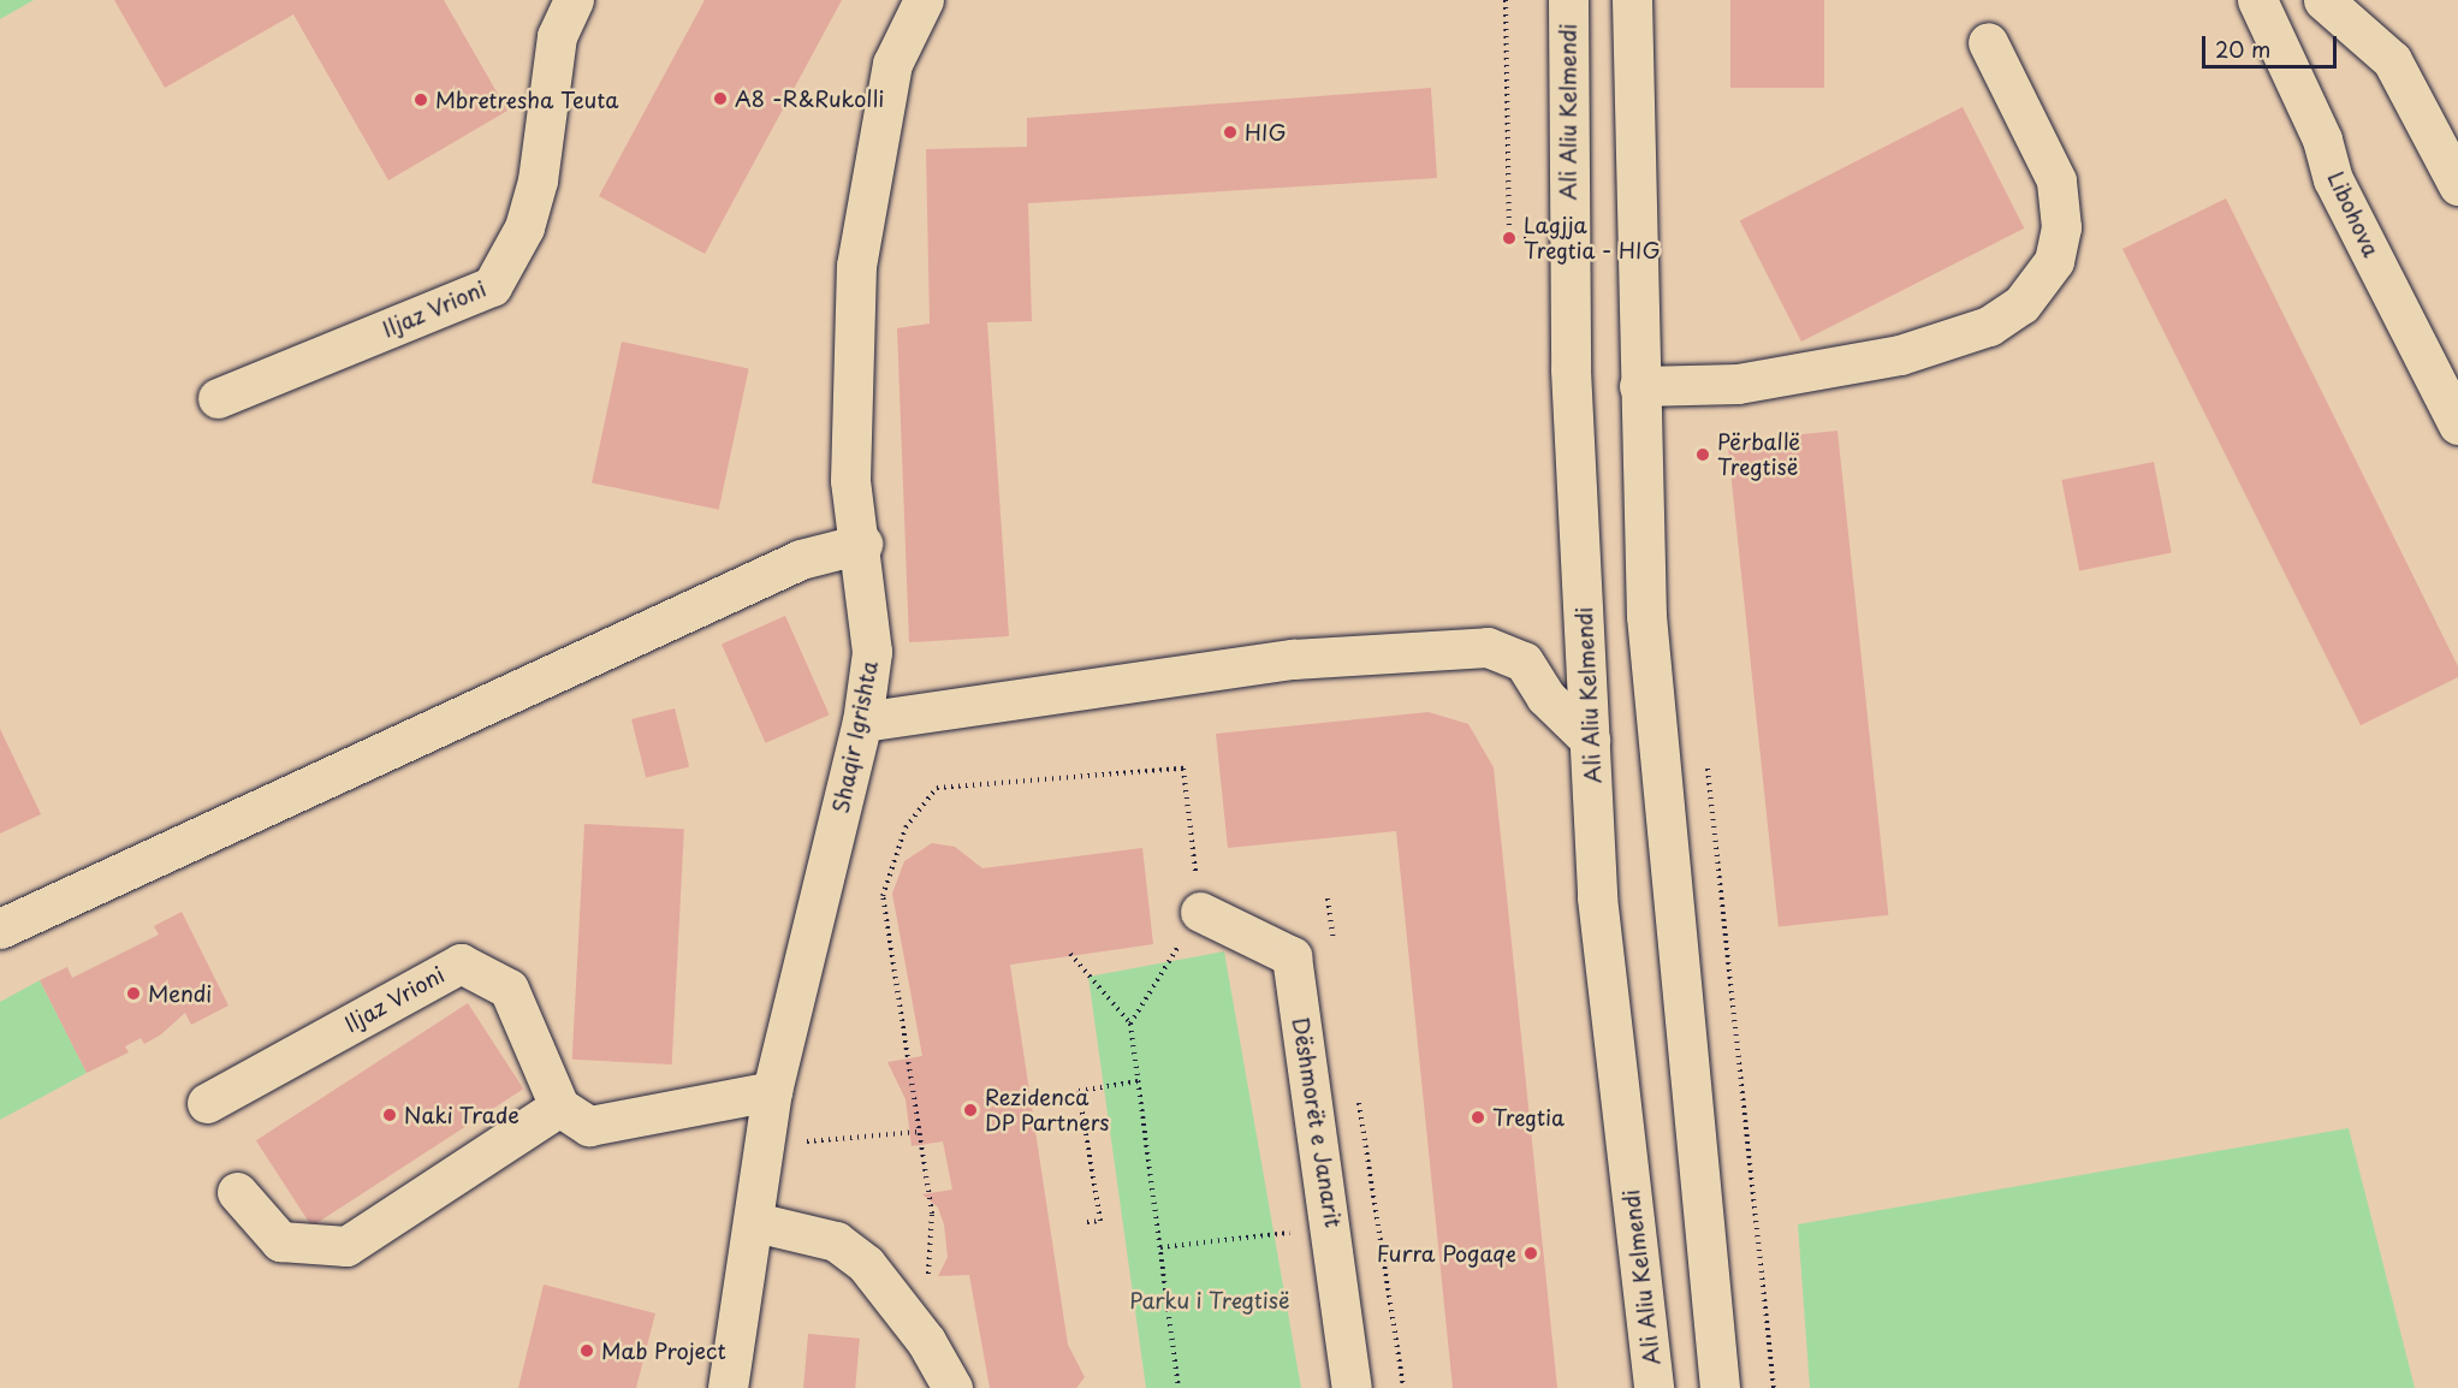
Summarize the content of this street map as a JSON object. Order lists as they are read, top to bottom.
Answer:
{
  "streets": {
    "street": [
      "Ali Aliu Kelmendi",
      "Libohova",
      "Iljaz Vrioni",
      "Shaqir Igrishta",
      "Dëshmorët e Janarit"
    ]
  },
  "parks": ["Parku i Tregtisë"],
  "places": [
    "A8 -R&Rukolli",
    "Mbretresha Teuta",
    "HIG",
    "Lagjja Tregtia - HIG",
    "Përballë Tregtisë",
    "Mendi",
    "Rezidenca DP Partners",
    "Naki Trade",
    "Tregtia",
    "Furra Pogaqe",
    "Mab Project"
  ],
  "scale_bar": "20 m"
}
